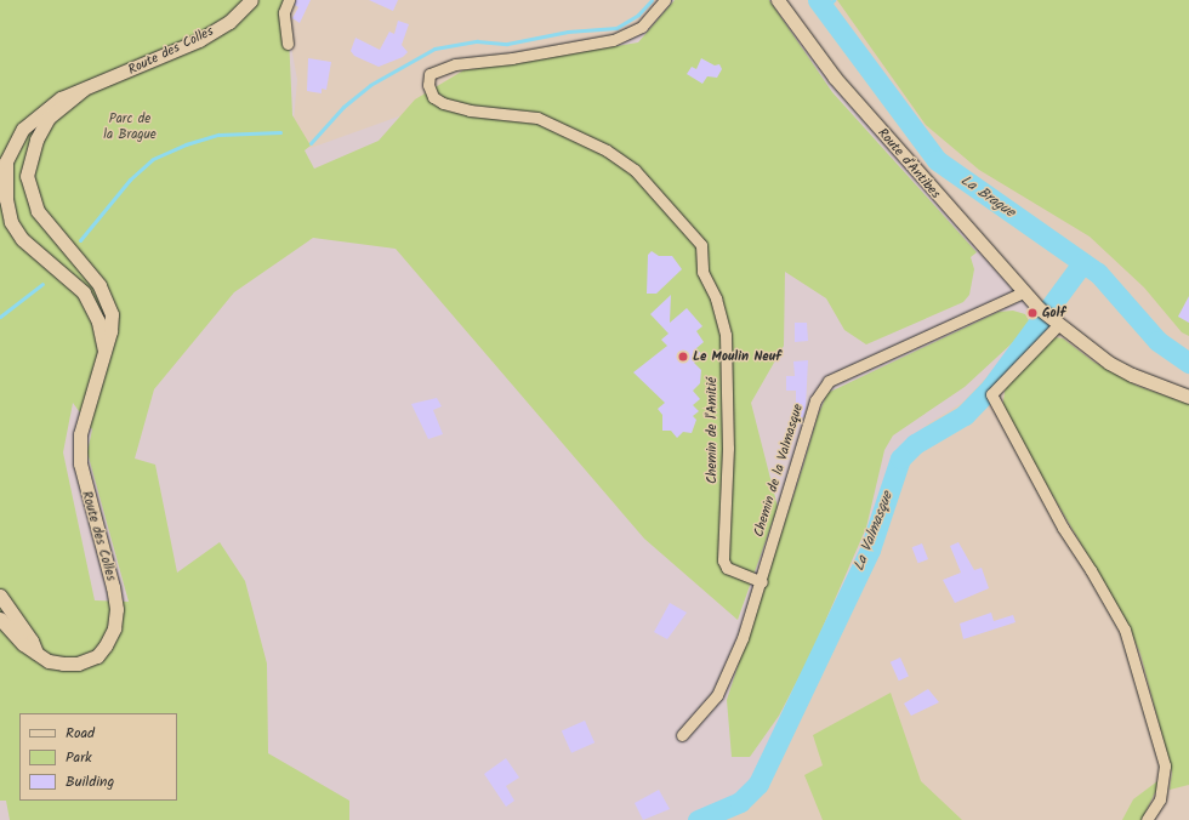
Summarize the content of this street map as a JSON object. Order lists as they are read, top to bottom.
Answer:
{
  "streets": {
    "street": [
      "Route des Colles",
      "Route d'Antibes",
      "Chemin de l'Amitié",
      "Chemin de la Valmasque"
    ]
  },
  "crossings": [
    ["Route d'Antibes", "Chemin de la Valmasque"],
    ["Chemin de l'Amitié", "Chemin de la Valmasque"]
  ],
  "water": ["La Brague", "La Valmasque"],
  "parks": ["Parc de la Brague"],
  "places": ["Golf", "Le Moulin Neuf"],
  "legend": ["Road", "Park", "Building"]
}
